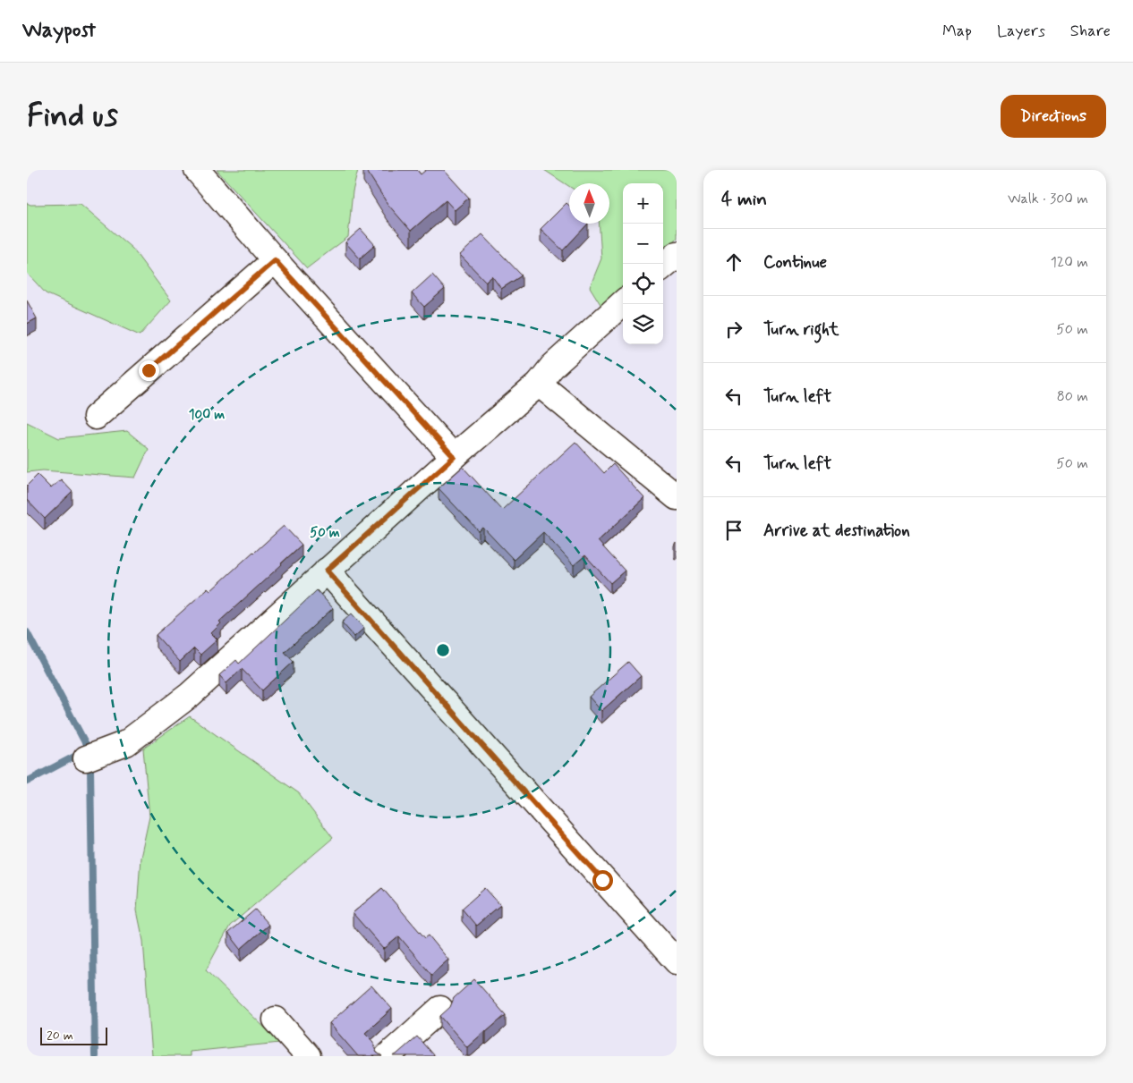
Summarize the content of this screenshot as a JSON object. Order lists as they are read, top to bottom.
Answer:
{
  "scale_bar": "20 m",
  "north": "top",
  "page": {
    "header": "Waypost",
    "nav": ["Map", "Layers", "Share"],
    "buttons": "Directions",
    "title": "Find us",
    "heading": ["4 min", "Walk · 300 m"],
    "map_buttons": ["+", "−"],
    "list": [
      ["Continue", "120 m"],
      ["Turn right", "50 m"],
      ["Turn left", "80 m"],
      ["Turn left", "50 m"],
      "Arrive at destination"
    ],
    "scale": "20 m"
  },
  "rings": ["100 m", "50 m"]
}
